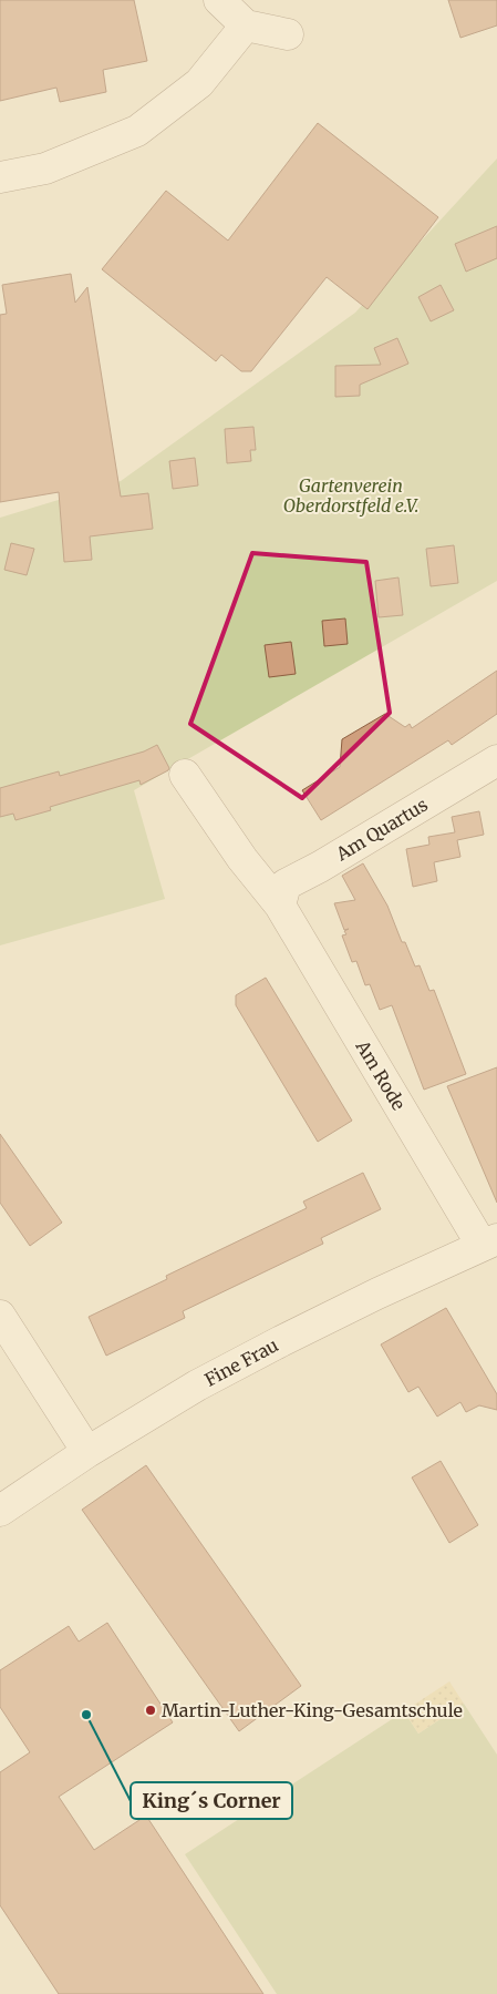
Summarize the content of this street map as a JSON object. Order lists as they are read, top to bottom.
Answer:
{
  "streets": {
    "street": ["Am Quartus", "Am Rode", "Fine Frau"]
  },
  "crossings": [
    ["Am Quartus", "Am Rode"],
    ["Am Rode", "Fine Frau"]
  ],
  "parks": ["Gartenverein Oberdorstfeld e.V."],
  "places": ["Martin-Luther-King-Gesamtschule", "King´s Corner"]
}
